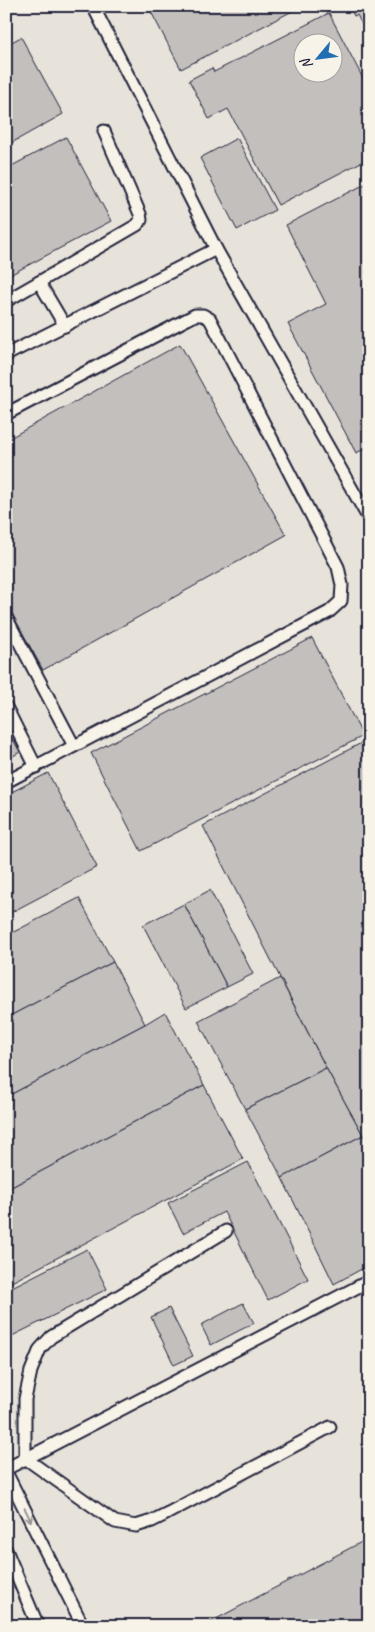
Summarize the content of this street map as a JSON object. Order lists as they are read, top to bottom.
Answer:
{
  "north": "bottom left"
}
